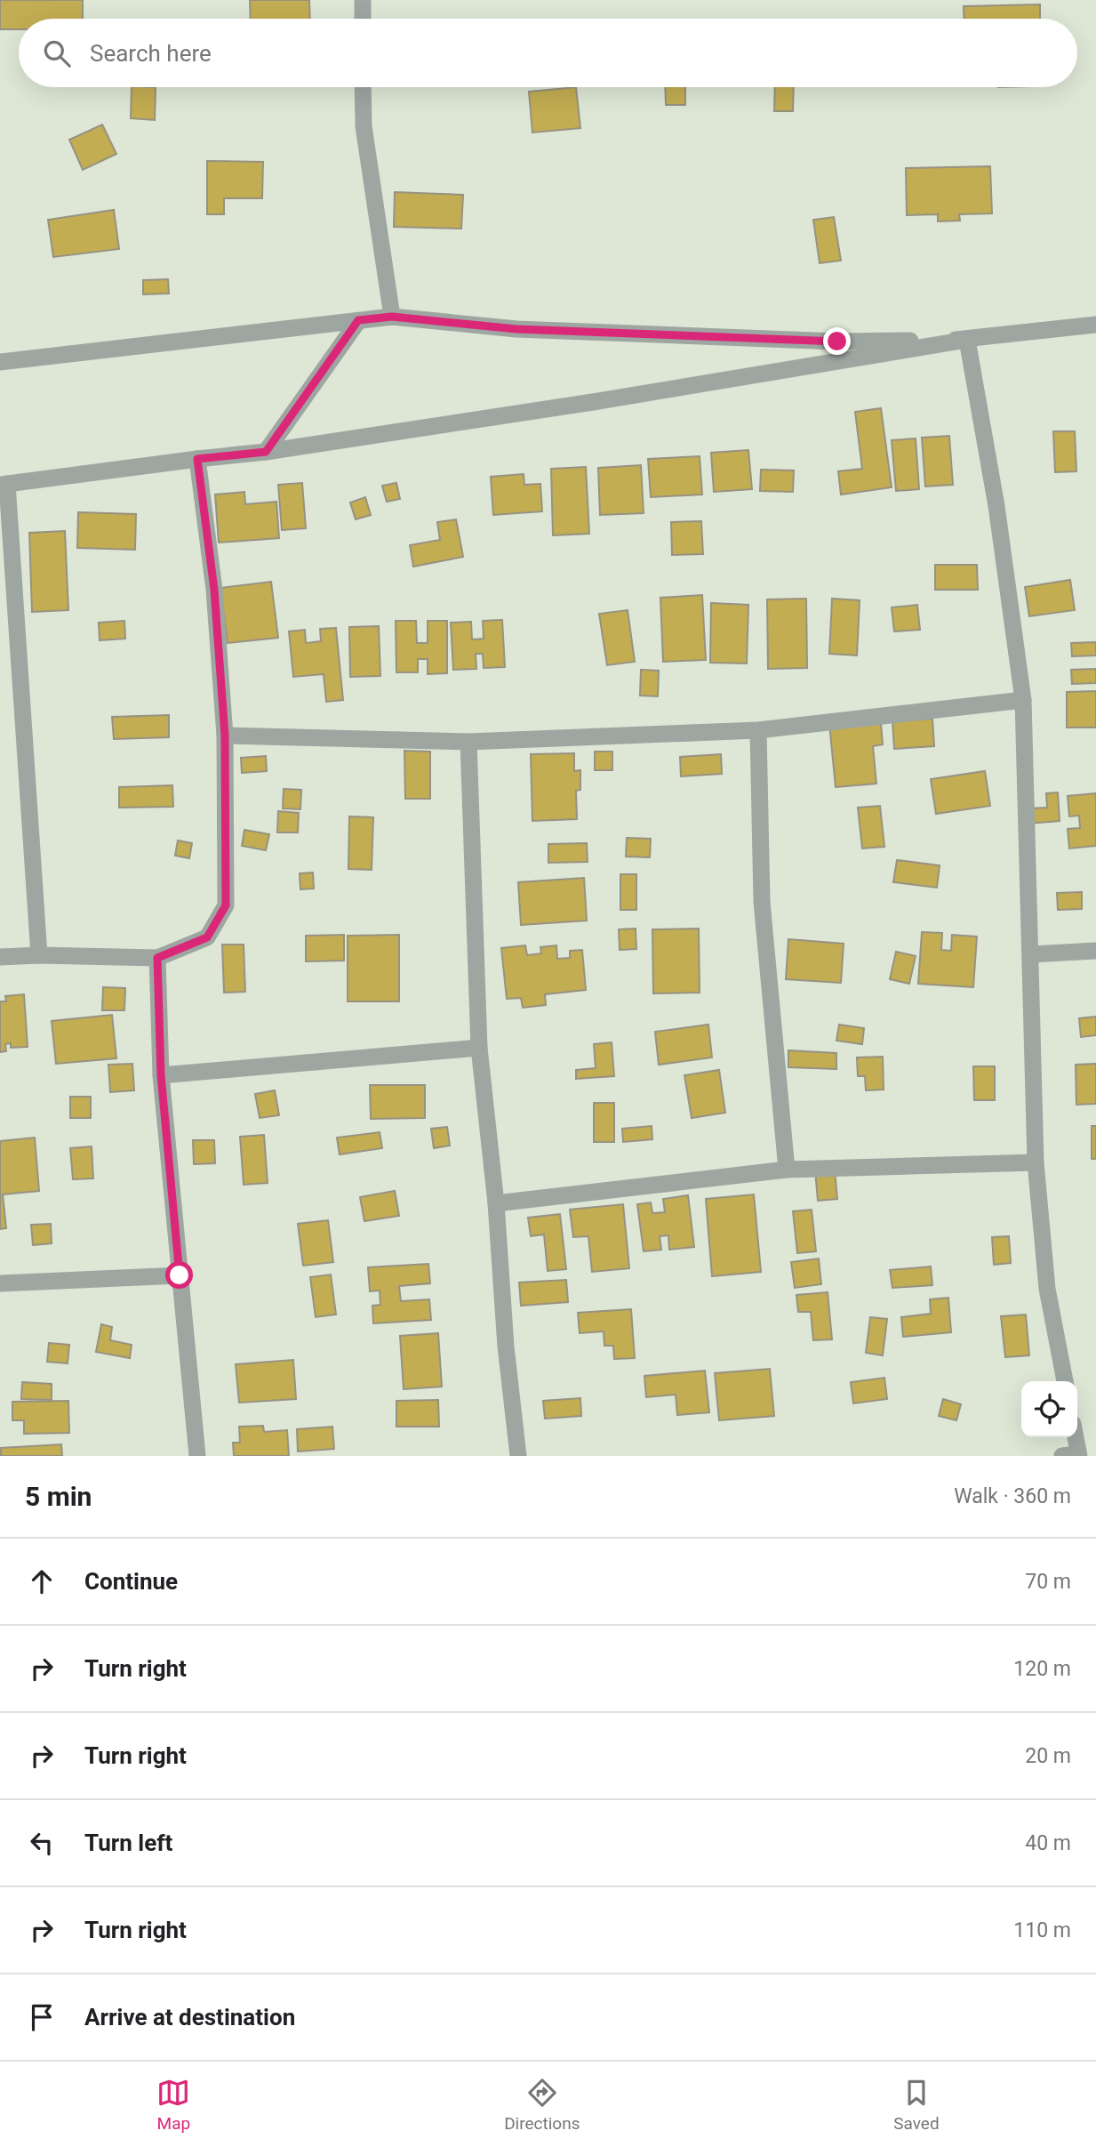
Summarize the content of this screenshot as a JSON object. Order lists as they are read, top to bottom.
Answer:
{
  "page": {
    "search": "Search here",
    "heading": ["5 min", "Walk · 360 m"],
    "list": [
      ["Continue", "70 m"],
      ["Turn right", "120 m"],
      ["Turn right", "20 m"],
      ["Turn left", "40 m"],
      ["Turn right", "110 m"],
      "Arrive at destination"
    ],
    "nav": ["Map", "Directions", "Saved"]
  }
}
